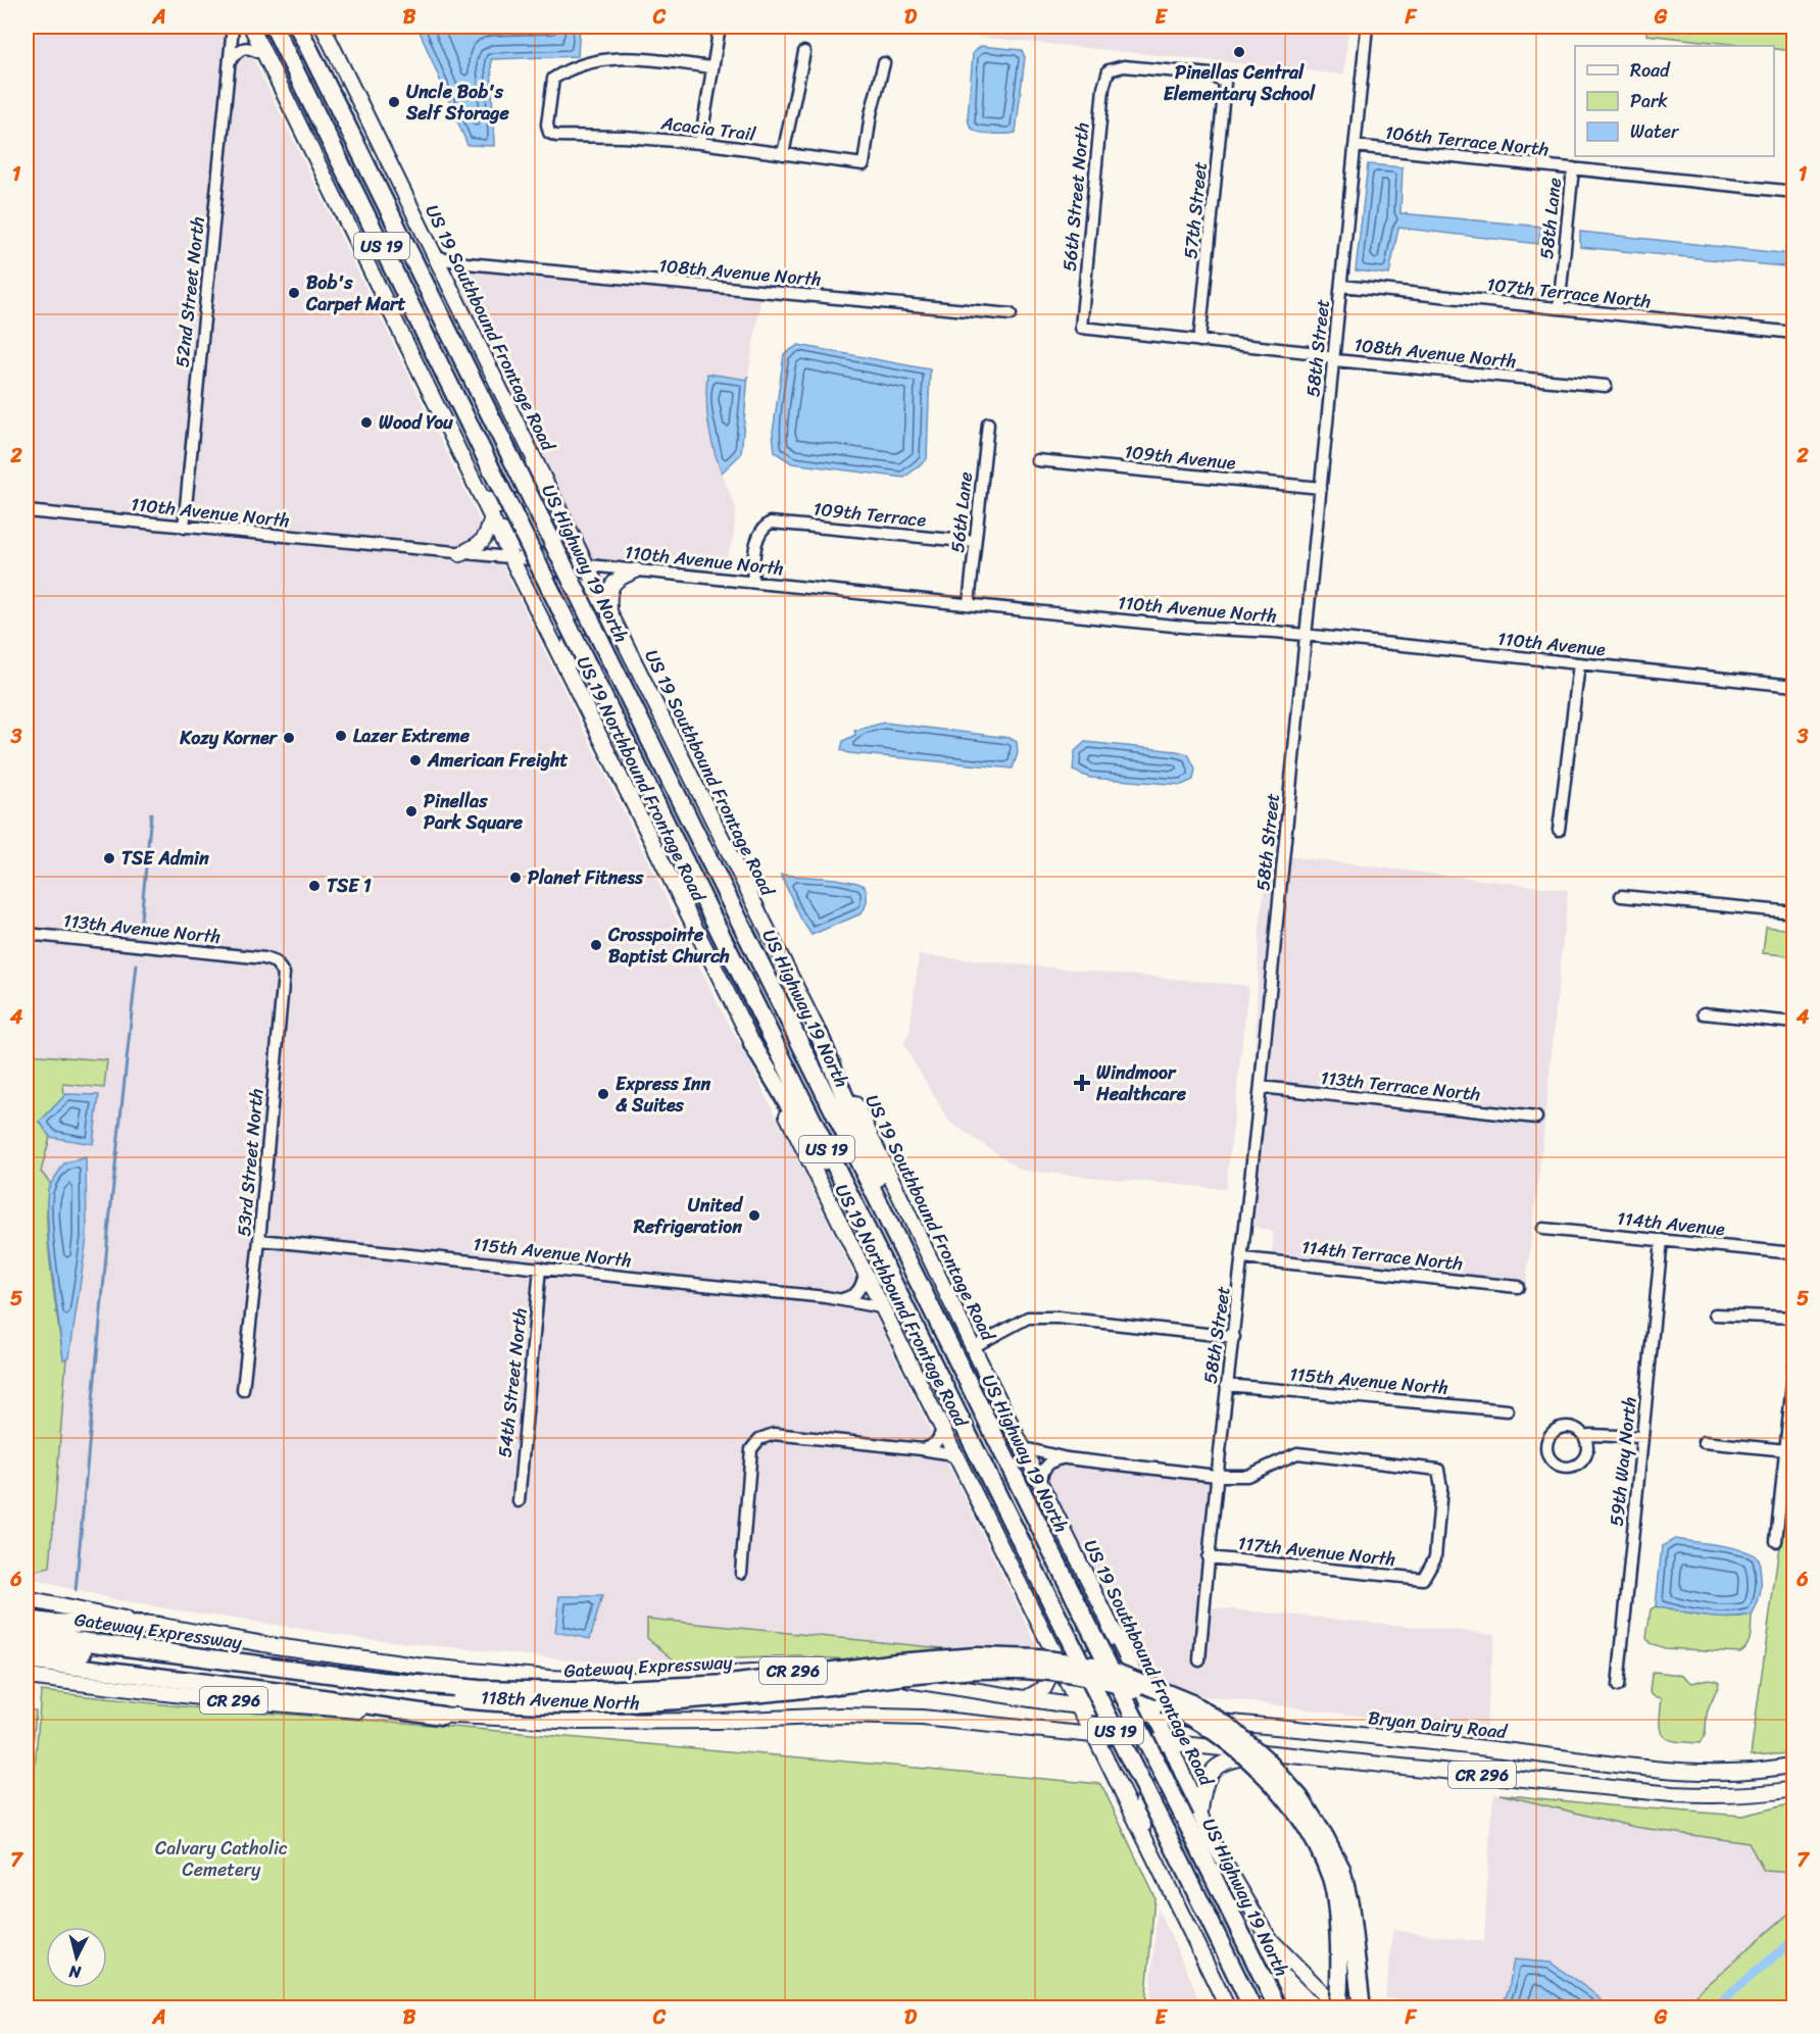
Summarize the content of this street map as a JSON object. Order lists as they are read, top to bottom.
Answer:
{
  "streets": {
    "highway": ["US 19", "US Highway 19 North", "Gateway Expressway"],
    "main road": [
      "US 19 Southbound Frontage Road",
      "US 19 Northbound Frontage Road",
      "CR 296",
      "118th Avenue North",
      "Bryan Dairy Road"
    ],
    "street": [
      "Acacia Trail",
      "106th Terrace North",
      "56th Street North",
      "57th Street",
      "58th Lane",
      "108th Avenue North",
      "52nd Street North",
      "107th Terrace North",
      "58th Street",
      "109th Avenue",
      "110th Avenue North",
      "56th Lane",
      "109th Terrace",
      "110th Avenue",
      "113th Avenue North",
      "113th Terrace North",
      "53rd Street North",
      "114th Avenue",
      "115th Avenue North",
      "114th Terrace North",
      "54th Street North",
      "59th Way North",
      "117th Avenue North"
    ]
  },
  "crossings": [
    ["106th Terrace North", "58th Lane"],
    ["106th Terrace North", "58th Street"],
    ["56th Street North", "57th Street"],
    ["56th Street North", "108th Avenue North"],
    ["57th Street", "108th Avenue North"],
    ["58th Lane", "107th Terrace North"],
    ["108th Avenue North", "US 19 Southbound Frontage Road"],
    ["108th Avenue North", "58th Street"],
    ["52nd Street North", "110th Avenue North"],
    ["107th Terrace North", "58th Street"],
    ["US 19 Southbound Frontage Road", "110th Avenue North"],
    ["US 19 Southbound Frontage Road", "US Highway 19 North"],
    ["US 19 Southbound Frontage Road", "Gateway Expressway"],
    ["US 19 Southbound Frontage Road", "CR 296"],
    ["US 19 Southbound Frontage Road", "Bryan Dairy Road"],
    ["58th Street", "109th Avenue"],
    ["58th Street", "110th Avenue North"],
    ["58th Street", "110th Avenue"],
    ["58th Street", "113th Terrace North"],
    ["58th Street", "115th Avenue North"],
    ["58th Street", "114th Terrace North"],
    ["58th Street", "117th Avenue North"],
    ["110th Avenue North", "56th Lane"],
    ["110th Avenue North", "109th Terrace"],
    ["110th Avenue North", "110th Avenue"],
    ["110th Avenue North", "US 19 Northbound Frontage Road"],
    ["56th Lane", "109th Terrace"],
    ["US 19 Northbound Frontage Road", "115th Avenue North"],
    ["US 19 Northbound Frontage Road", "CR 296"],
    ["US 19 Northbound Frontage Road", "118th Avenue North"],
    ["US 19 Northbound Frontage Road", "Bryan Dairy Road"],
    ["113th Avenue North", "53rd Street North"],
    ["53rd Street North", "115th Avenue North"],
    ["114th Avenue", "59th Way North"],
    ["115th Avenue North", "54th Street North"],
    ["CR 296", "118th Avenue North"],
    ["118th Avenue North", "Bryan Dairy Road"]
  ],
  "parks": ["Calvary Catholic Cemetery"],
  "places": {
    "other": [
      "Pinellas Central Elementary School",
      "Uncle Bob's Self Storage",
      "Bob's Carpet Mart",
      "Wood You",
      "Lazer Extreme",
      "Kozy Korner",
      "American Freight",
      "Pinellas Park Square",
      "TSE Admin",
      "Planet Fitness",
      "TSE 1",
      "Crosspointe Baptist Church",
      "Express Inn & Suites",
      "United Refrigeration"
    ],
    "health": ["Windmoor Healthcare"]
  },
  "legend": ["Road", "Park", "Water"],
  "north": "bottom",
  "grid": {
    "columns": [
      "A",
      "B",
      "C",
      "D",
      "E",
      "F",
      "G"
    ],
    "rows": [
      "1",
      "2",
      "3",
      "4",
      "5",
      "6",
      "7"
    ]
  }
}
